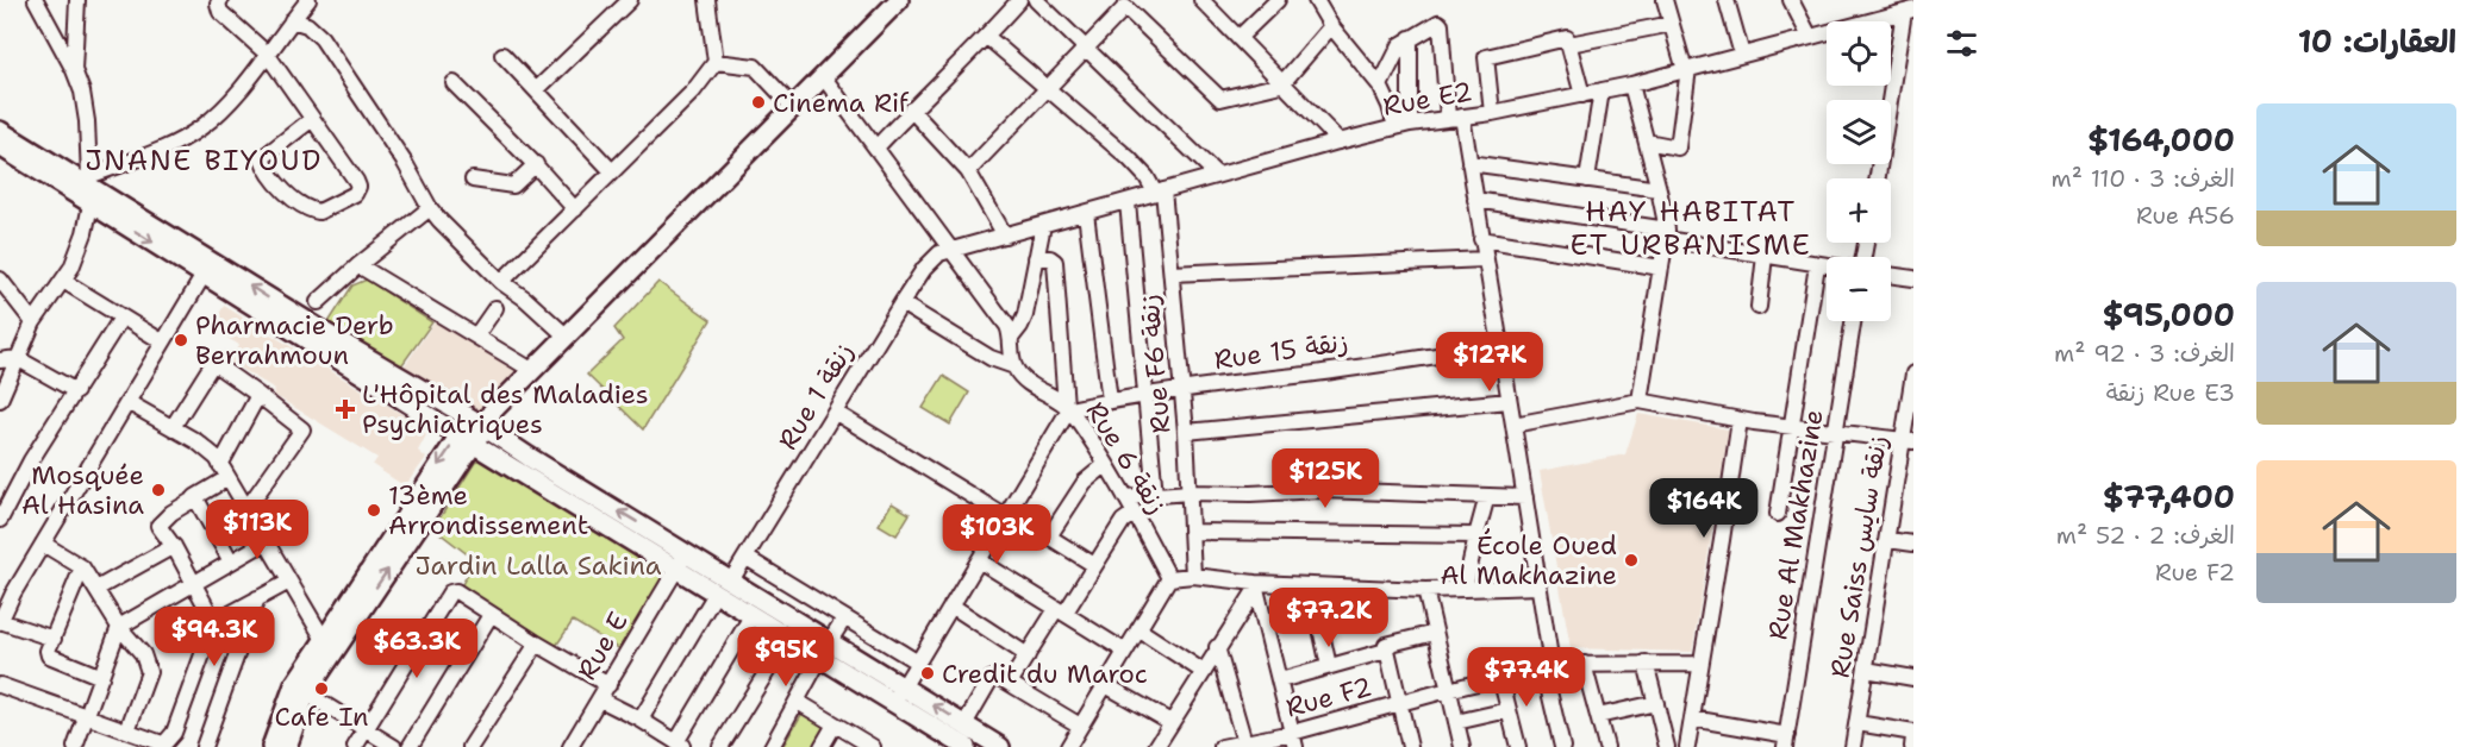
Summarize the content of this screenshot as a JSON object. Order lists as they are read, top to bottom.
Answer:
{
  "streets": {
    "street": [
      "Rue E2",
      "Rue 15 زنقة",
      "Rue F6 زنقة",
      "Rue 1 زنقة",
      "Rue 6 زنقة",
      "Rue Al Makhazine",
      "Rue Saiss زنقة سايس",
      "Rue E",
      "Rue F2"
    ]
  },
  "crossings": [
    ["Rue E2", "Rue F6 زنقة"],
    ["Rue E2", "Rue 1 زنقة"],
    ["Rue 15 زنقة", "Rue F6 زنقة"],
    ["Rue 15 زنقة", "Rue 6 زنقة"],
    ["Rue 1 زنقة", "Rue 6 زنقة"]
  ],
  "districts": ["JNANE BIYOUD", "HAY HABITAT ET URBANISME"],
  "parks": ["Jardin Lalla Sakina"],
  "places": {
    "other": [
      "Cinema Rif",
      "Pharmacie Derb Berrahmoun",
      "Mosquée Al Hasina",
      "13ème Arrondissement",
      "École Oued Al Makhazine",
      "Credit du Maroc",
      "Cafe In"
    ],
    "health": ["L'Hôpital des Maladies Psychiatriques"]
  },
  "page": {
    "heading": "العقارات: 10",
    "map_buttons": ["+", "−"],
    "list": [
      {
        "name": "$164,000",
        "note": "الغرف: 3 · 110 m² · Rue A56"
      },
      {
        "name": "$95,000",
        "note": "الغرف: 3 · 92 m² · Rue E3 زنقة"
      },
      {
        "name": "$77,400",
        "note": "الغرف: 2 · 52 m² · Rue F2"
      }
    ],
    "price": [
      "$127K",
      "$125K",
      "$164K",
      "$113K",
      "$103K",
      "$77.2K",
      "$94.3K",
      "$63.3K",
      "$95K",
      "$77.4K"
    ]
  }
}
